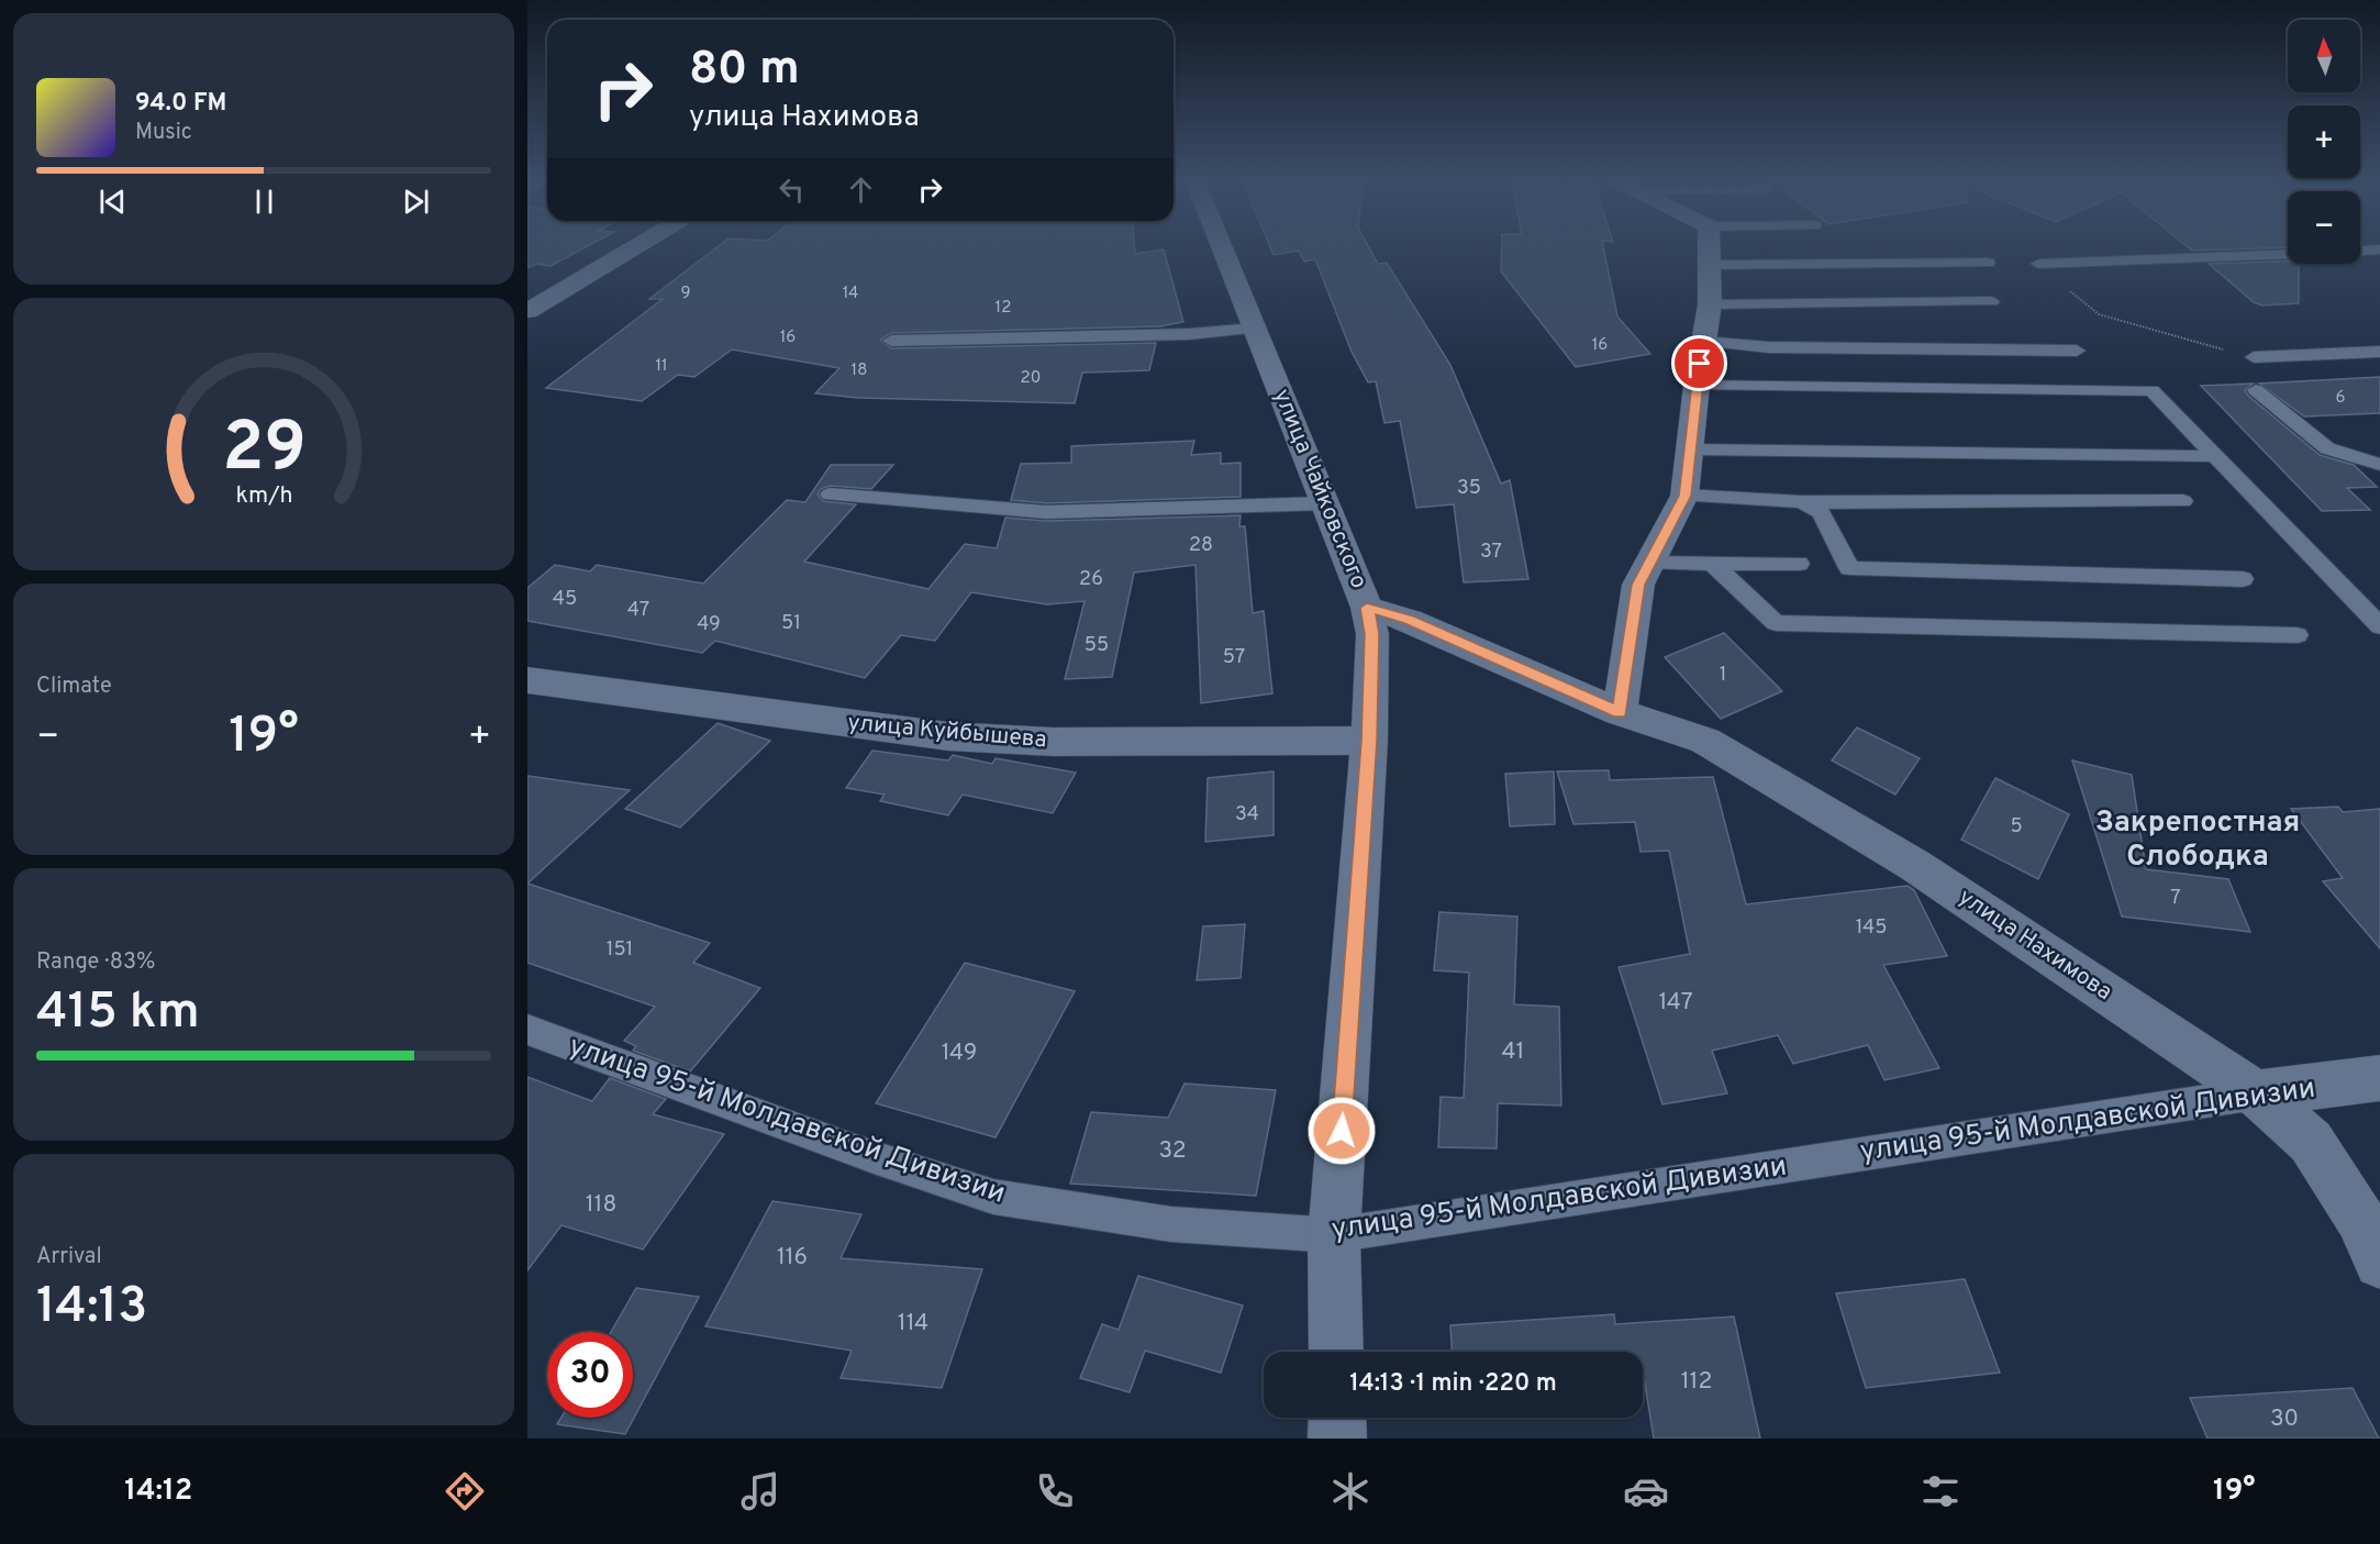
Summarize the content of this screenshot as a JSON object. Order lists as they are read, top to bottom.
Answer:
{
  "streets": {
    "street": [
      "улица Чайковского",
      "улица Куйбышева",
      "улица Нахимова",
      "улица 95-й Молдавской Дивизии"
    ]
  },
  "crossings": [
    ["улица Чайковского", "улица Куйбышева"],
    ["улица Чайковского", "улица Нахимова"],
    ["улица Чайковского", "улица 95-й Молдавской Дивизии"],
    ["улица Нахимова", "улица 95-й Молдавской Дивизии"]
  ],
  "districts": ["Закрепостная Слободка"],
  "house_numbers": [
    "9",
    "14",
    "12",
    "16",
    "16",
    "11",
    "18",
    "20",
    "6",
    "35",
    "28",
    "37",
    "26",
    "45",
    "47",
    "51",
    "49",
    "55",
    "57",
    "1",
    "34",
    "5",
    "7",
    "145",
    "151",
    "147",
    "41",
    "149",
    "32",
    "118",
    "116",
    "114",
    "112",
    "30"
  ],
  "north": "top",
  "page": {
    "map_buttons": ["+", "−"],
    "turn": ["80 m", "улица Нахимова"],
    "song": ["94.0 FM", "Music"],
    "tile": [
      "Climate",
      ["Range · 83%", "415 km"],
      ["Arrival", "14:13"]
    ],
    "heat": ["−", "19°", "+"],
    "limit": "30",
    "trip": "14:13 · 1 min · 220 m",
    "tabs": ["14:12", "19°"],
    "gauge": ["29", "km/h"]
  }
}
